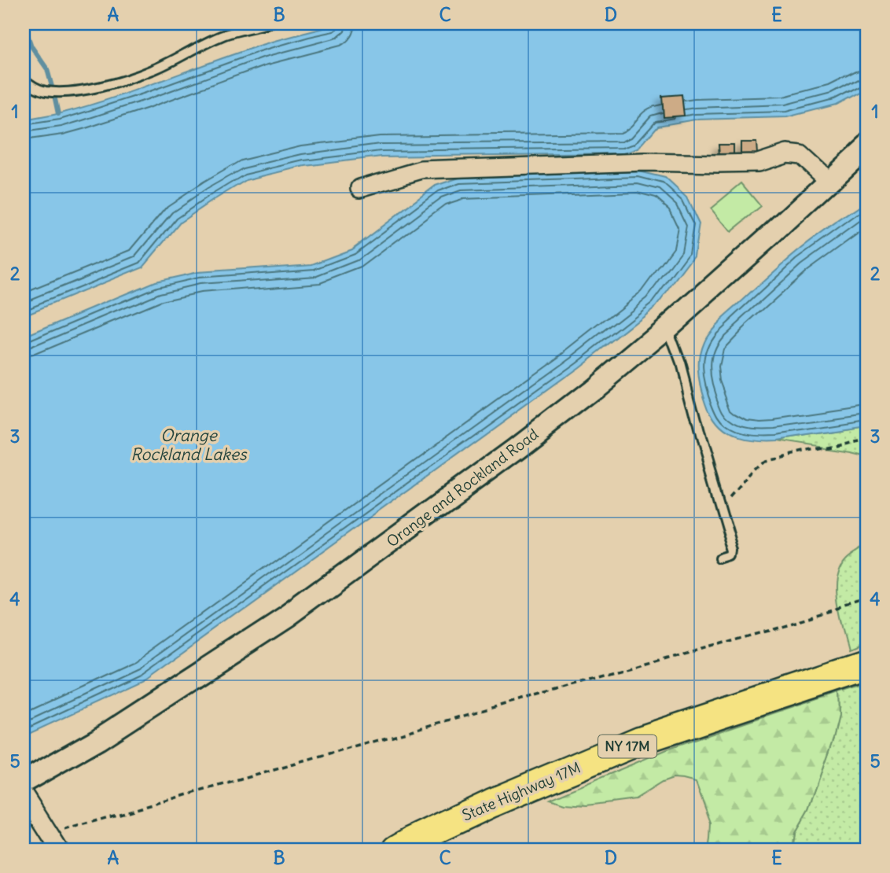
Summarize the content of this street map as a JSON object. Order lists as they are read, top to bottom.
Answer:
{
  "streets": {
    "main road": ["NY 17M", "State Highway 17M"],
    "street": ["Orange and Rockland Road"]
  },
  "water": ["Orange Rockland Lakes"],
  "grid": {
    "columns": [
      "A",
      "B",
      "C",
      "D",
      "E"
    ],
    "rows": [
      "1",
      "2",
      "3",
      "4",
      "5"
    ]
  }
}
